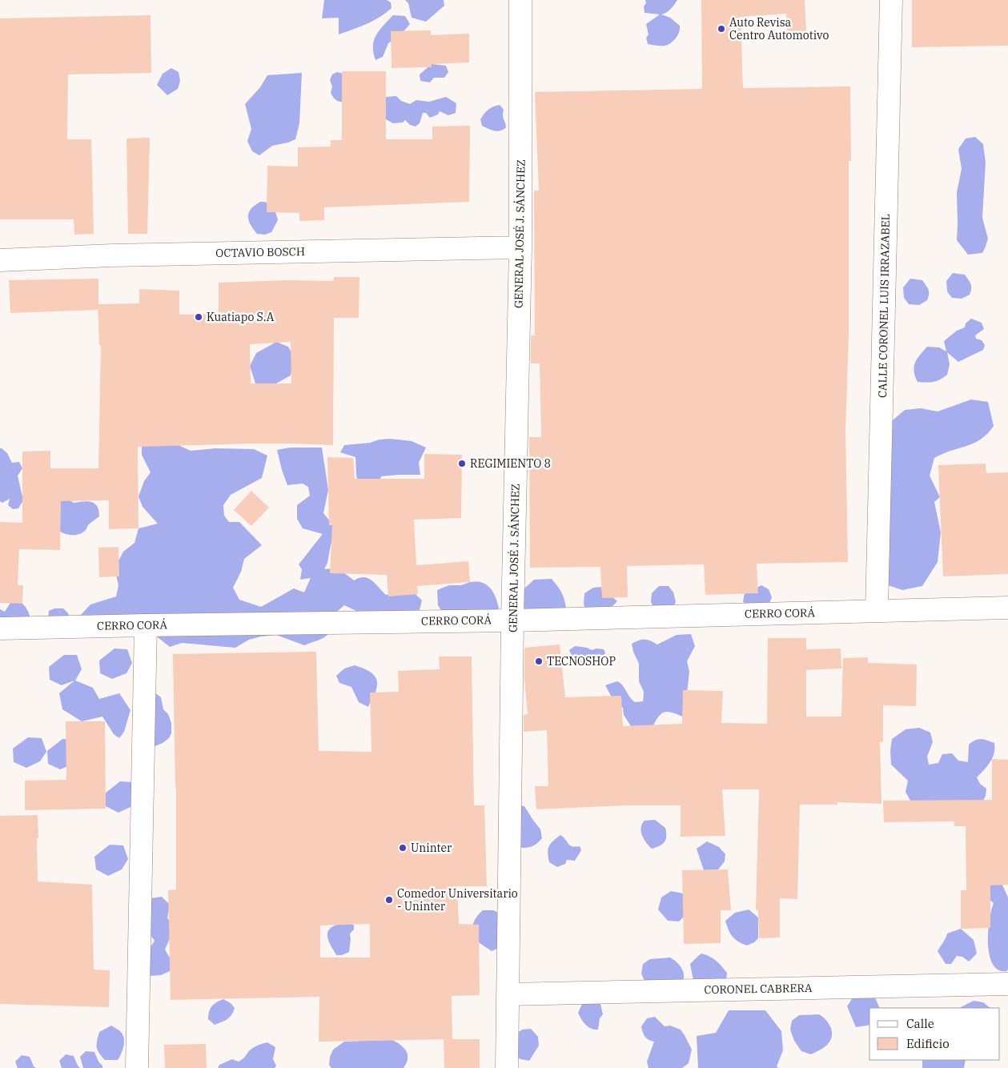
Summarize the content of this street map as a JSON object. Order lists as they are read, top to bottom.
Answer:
{
  "streets": {
    "street": [
      "GENERAL JOSÉ J. SÁNCHEZ",
      "OCTAVIO BOSCH",
      "CALLE CORONEL LUIS IRRAZABEL",
      "CERRO CORÁ",
      "CORONEL CABRERA"
    ]
  },
  "crossings": [
    ["GENERAL JOSÉ J. SÁNCHEZ", "OCTAVIO BOSCH"],
    ["GENERAL JOSÉ J. SÁNCHEZ", "CERRO CORÁ"],
    ["GENERAL JOSÉ J. SÁNCHEZ", "CORONEL CABRERA"],
    ["CALLE CORONEL LUIS IRRAZABEL", "CERRO CORÁ"]
  ],
  "places": [
    "Auto Revisa Centro Automotivo",
    "Kuatiapo S.A",
    "REGIMIENTO 8",
    "TECNOSHOP",
    "Uninter",
    "Comedor Universitario - Uninter"
  ],
  "legend": ["Calle", "Edificio"]
}
